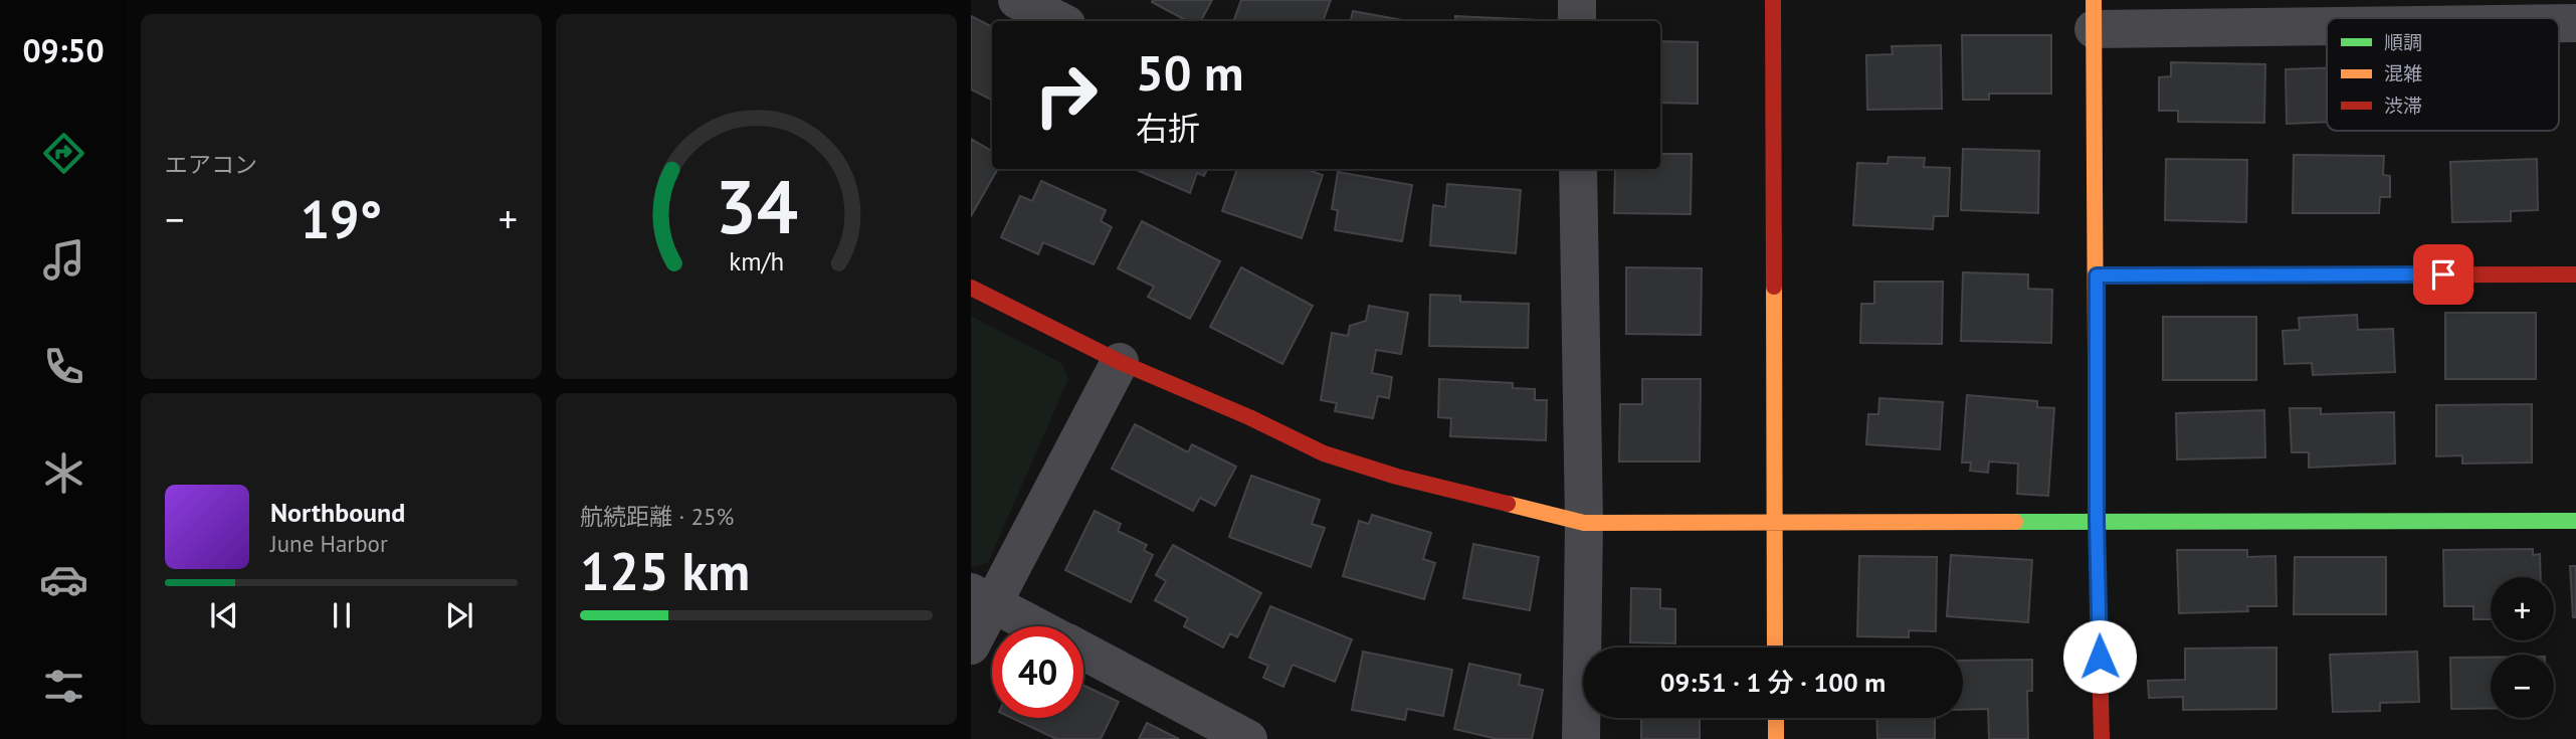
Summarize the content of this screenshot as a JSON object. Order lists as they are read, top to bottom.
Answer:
{
  "legend": ["順調", "混雑", "渋滞"],
  "page": {
    "tabs": "09:50",
    "tile": [
      "エアコン",
      ["航続距離 · 25%", "125 km"]
    ],
    "turn": ["50 m", "右折"],
    "heat": ["−", "19°", "+"],
    "song": ["Northbound", "June Harbor"],
    "map_buttons": ["+", "−"],
    "limit": "40",
    "trip": "09:51 · 1 分 · 100 m",
    "gauge": ["34", "km/h"]
  }
}
